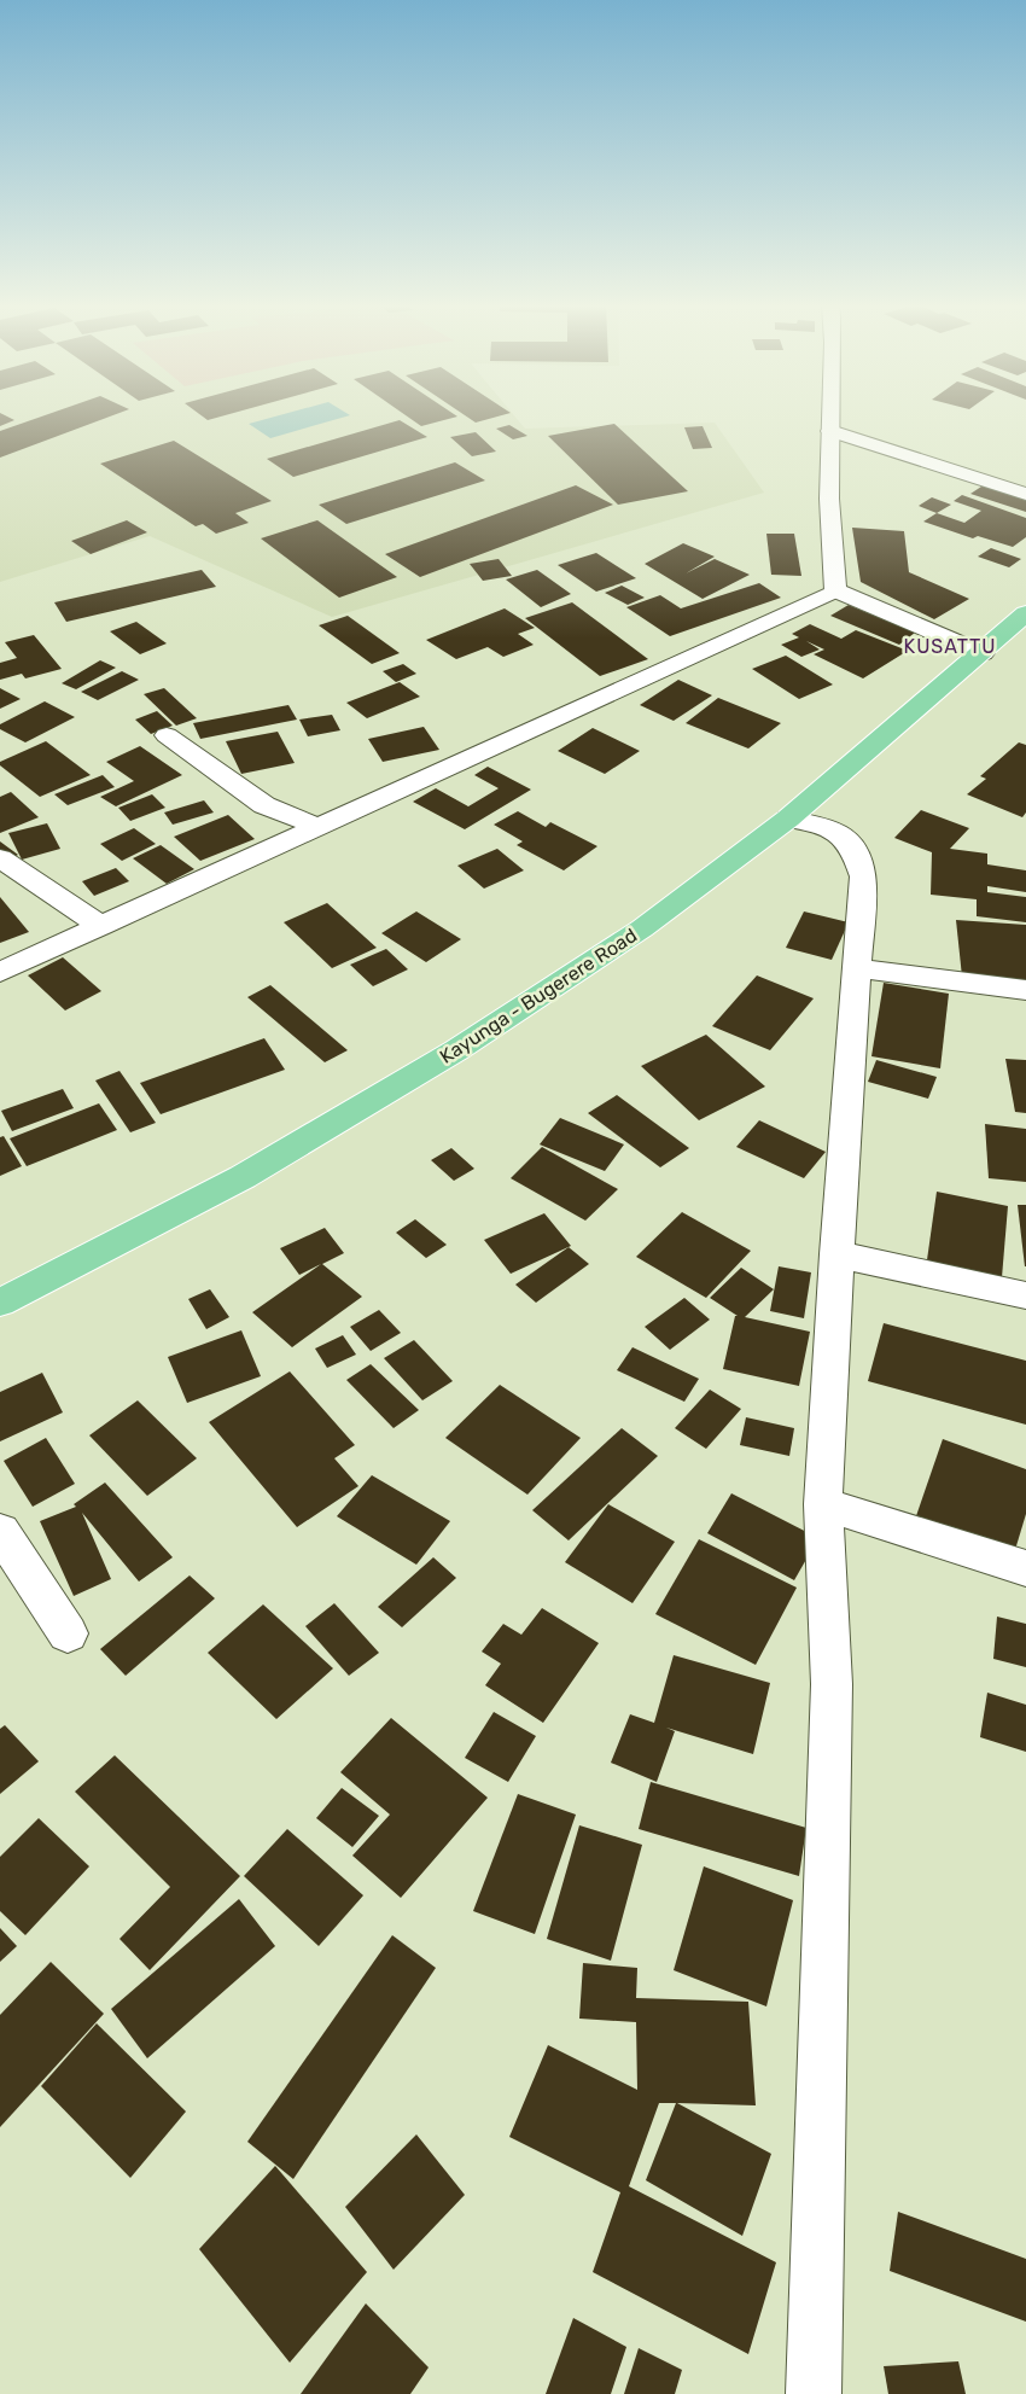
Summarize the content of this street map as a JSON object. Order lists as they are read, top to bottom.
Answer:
{
  "streets": {
    "main road": ["Kayunga - Bugerere Road"]
  },
  "districts": ["KUSATTU"]
}
